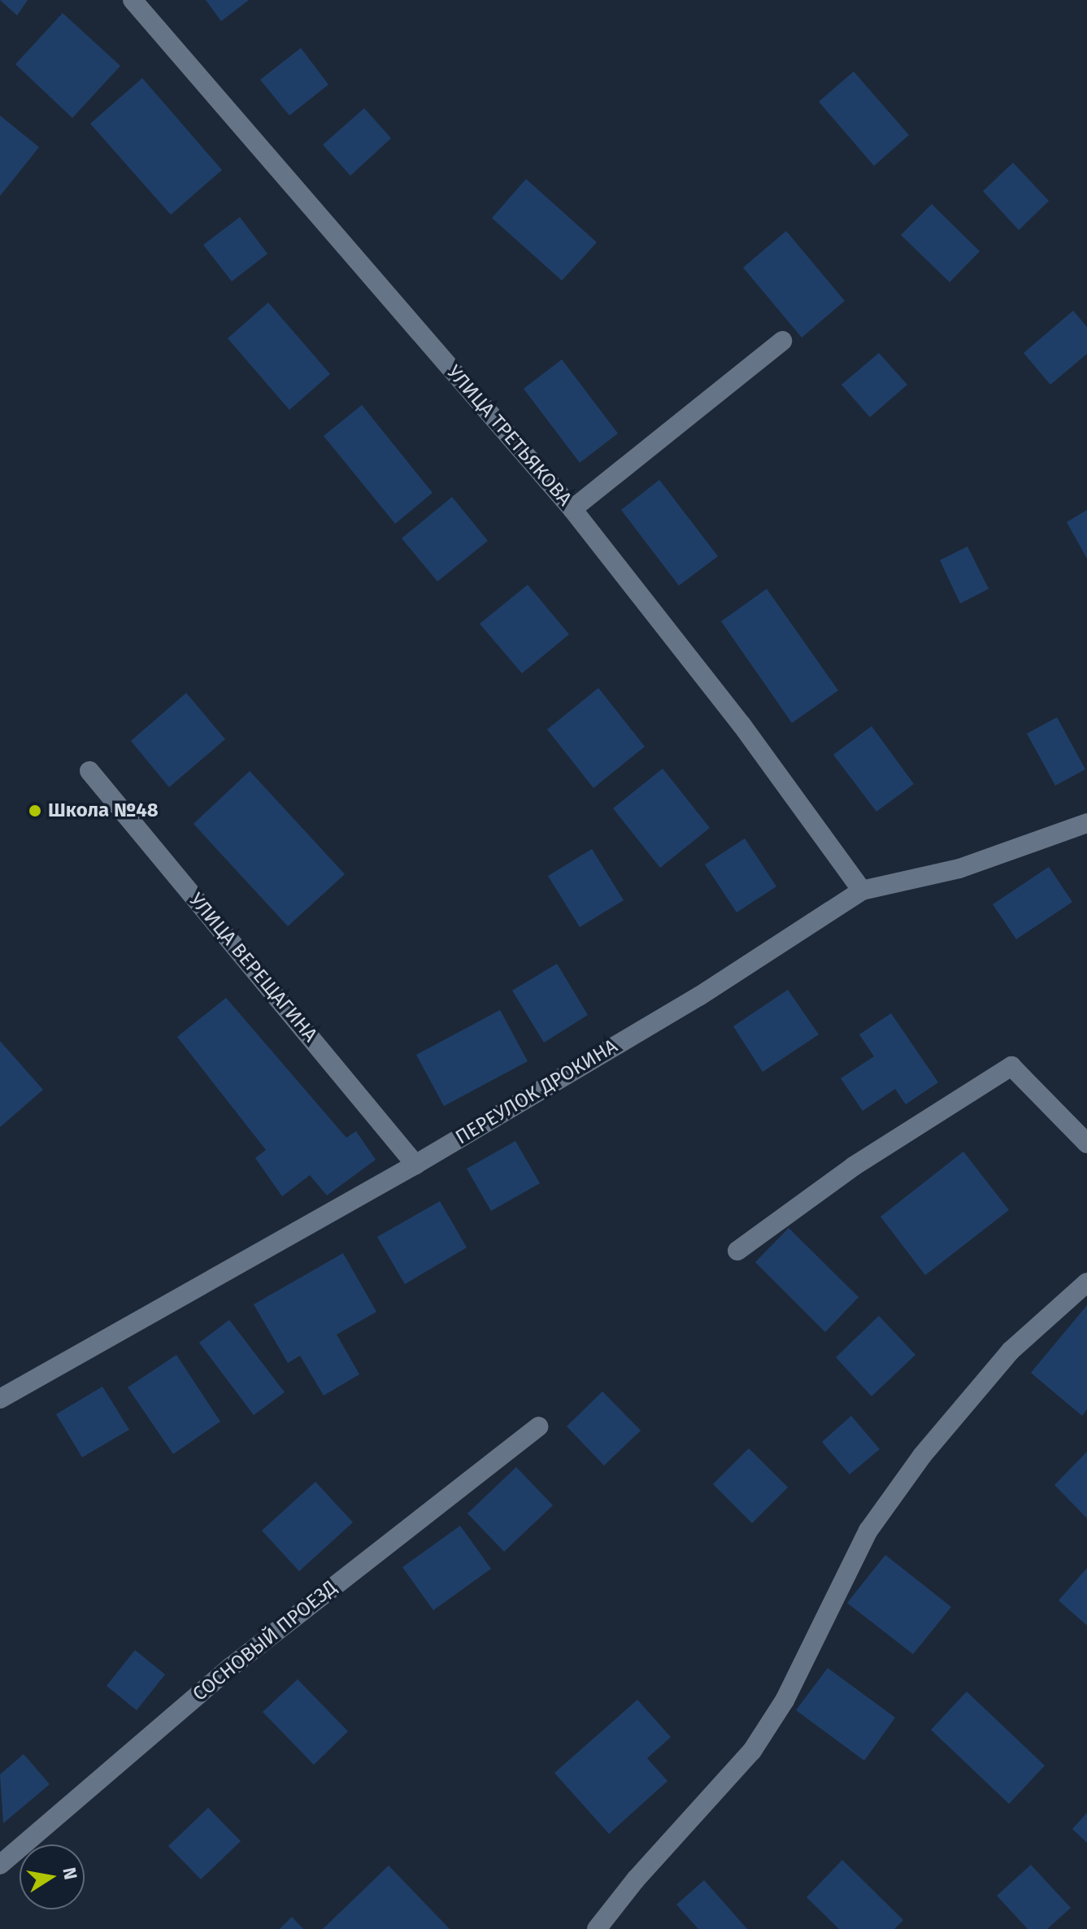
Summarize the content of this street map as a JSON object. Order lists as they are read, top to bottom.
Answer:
{
  "streets": {
    "street": [
      "УЛИЦА ТРЕТЬЯКОВА",
      "УЛИЦА ВЕРЕЩАГИНА",
      "ПЕРЕУЛОК ДРОКИНА",
      "СОСНОВЫЙ ПРОЕЗД"
    ]
  },
  "crossings": [
    ["УЛИЦА ТРЕТЬЯКОВА", "ПЕРЕУЛОК ДРОКИНА"],
    ["УЛИЦА ВЕРЕЩАГИНА", "ПЕРЕУЛОК ДРОКИНА"]
  ],
  "places": ["Школа №48"],
  "north": "right"
}
